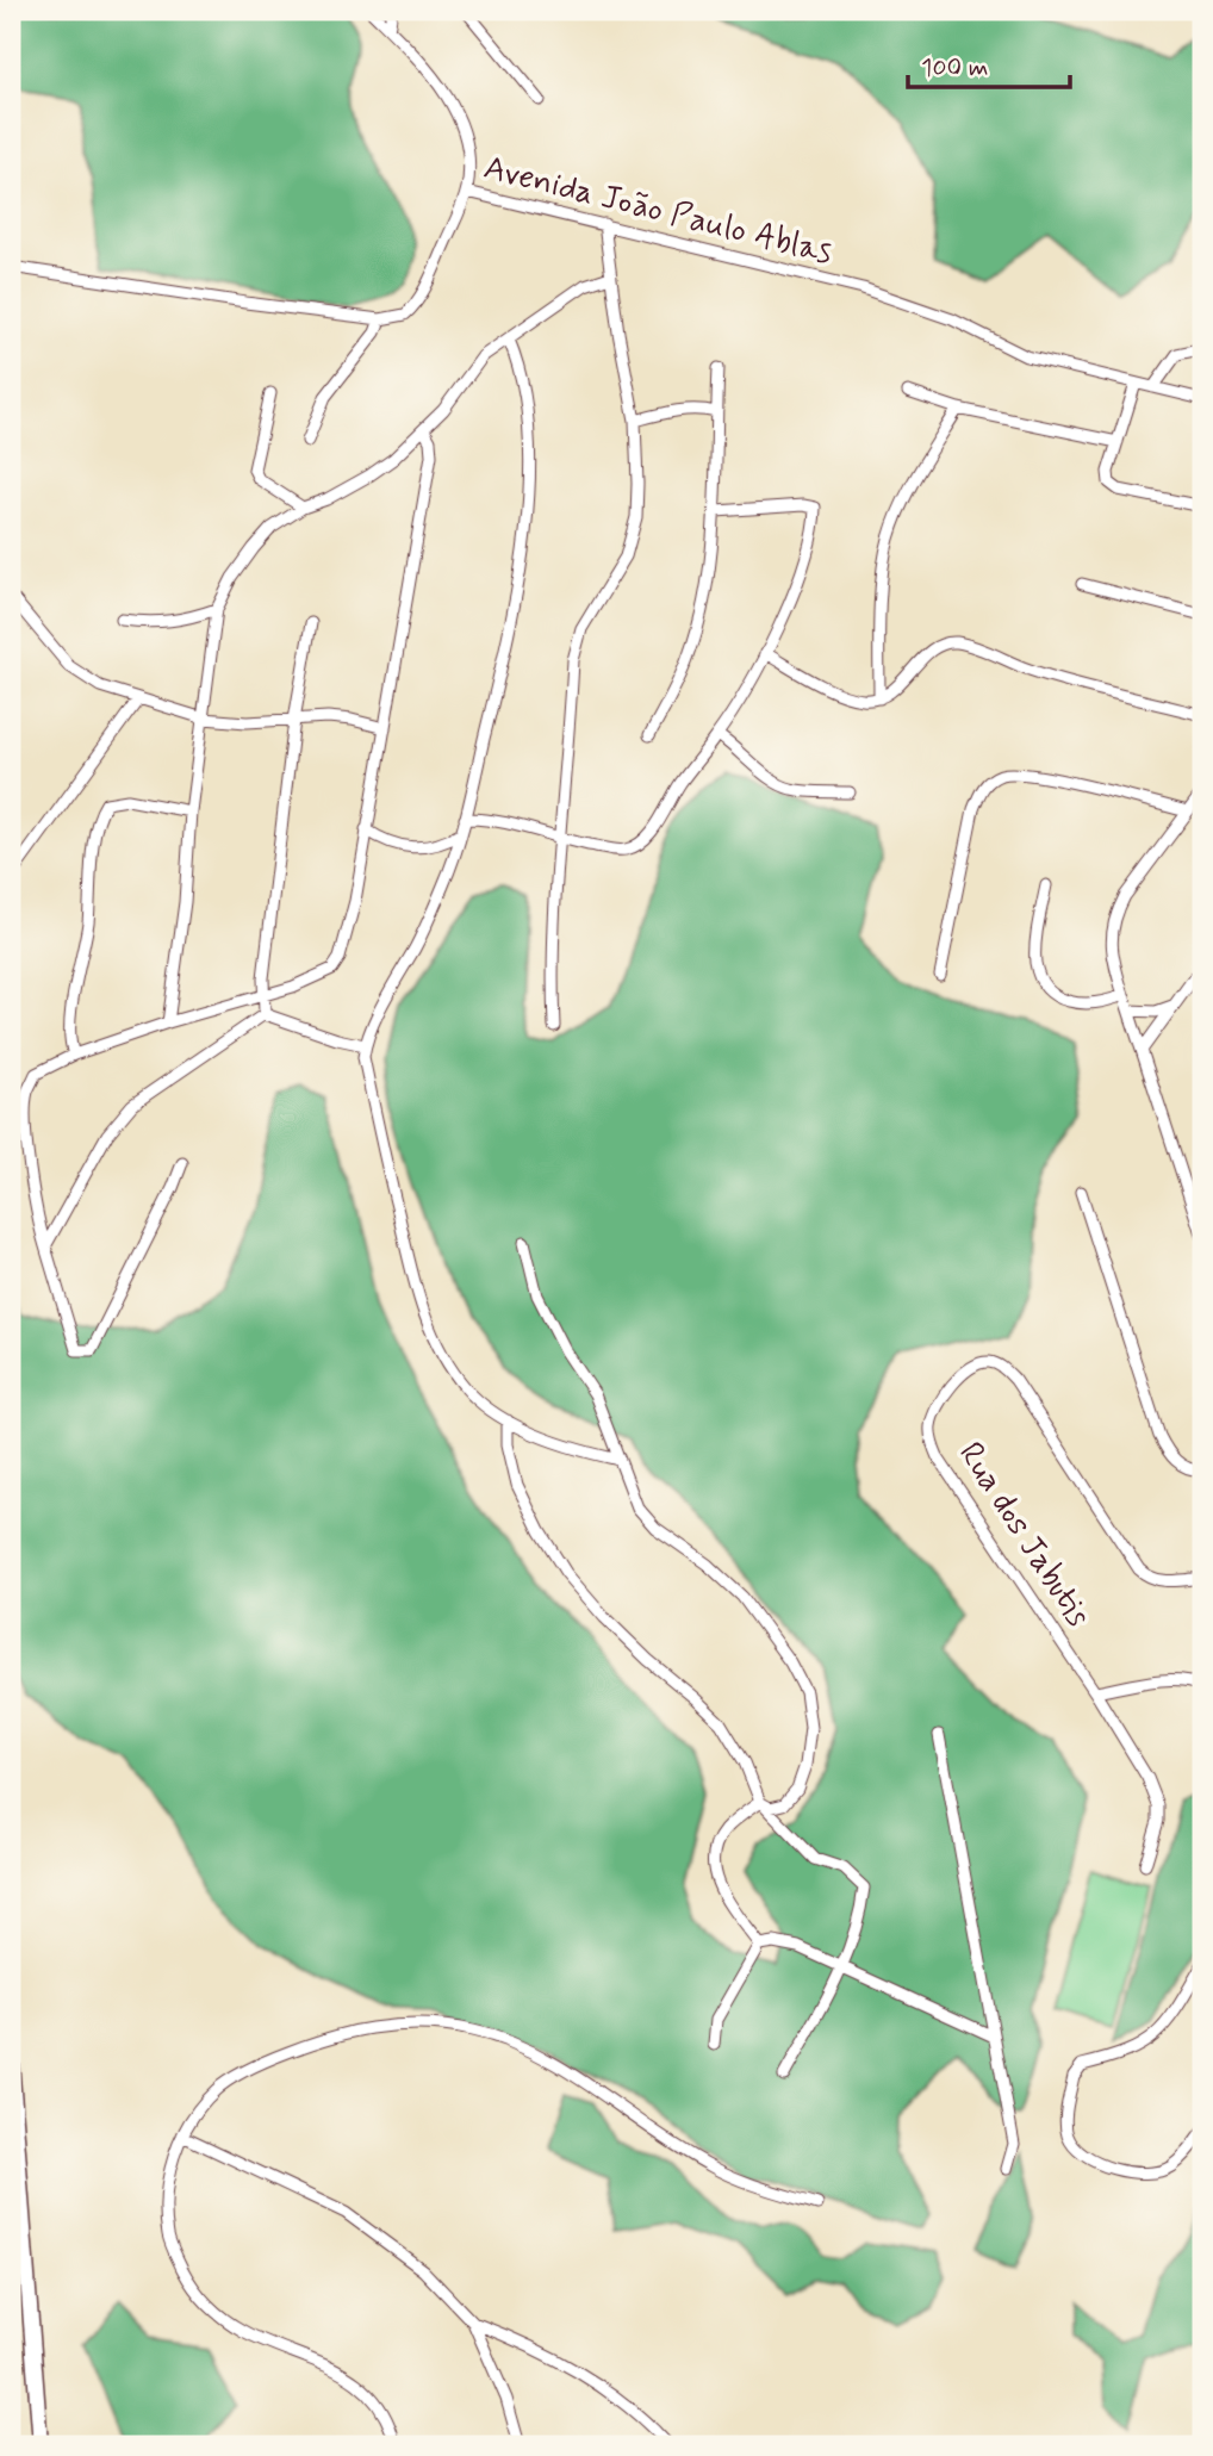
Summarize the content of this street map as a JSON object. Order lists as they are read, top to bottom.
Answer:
{
  "streets": {
    "street": ["Avenida João Paulo Ablas", "Rua dos Jabutis"]
  },
  "scale_bar": "100 m"
}
